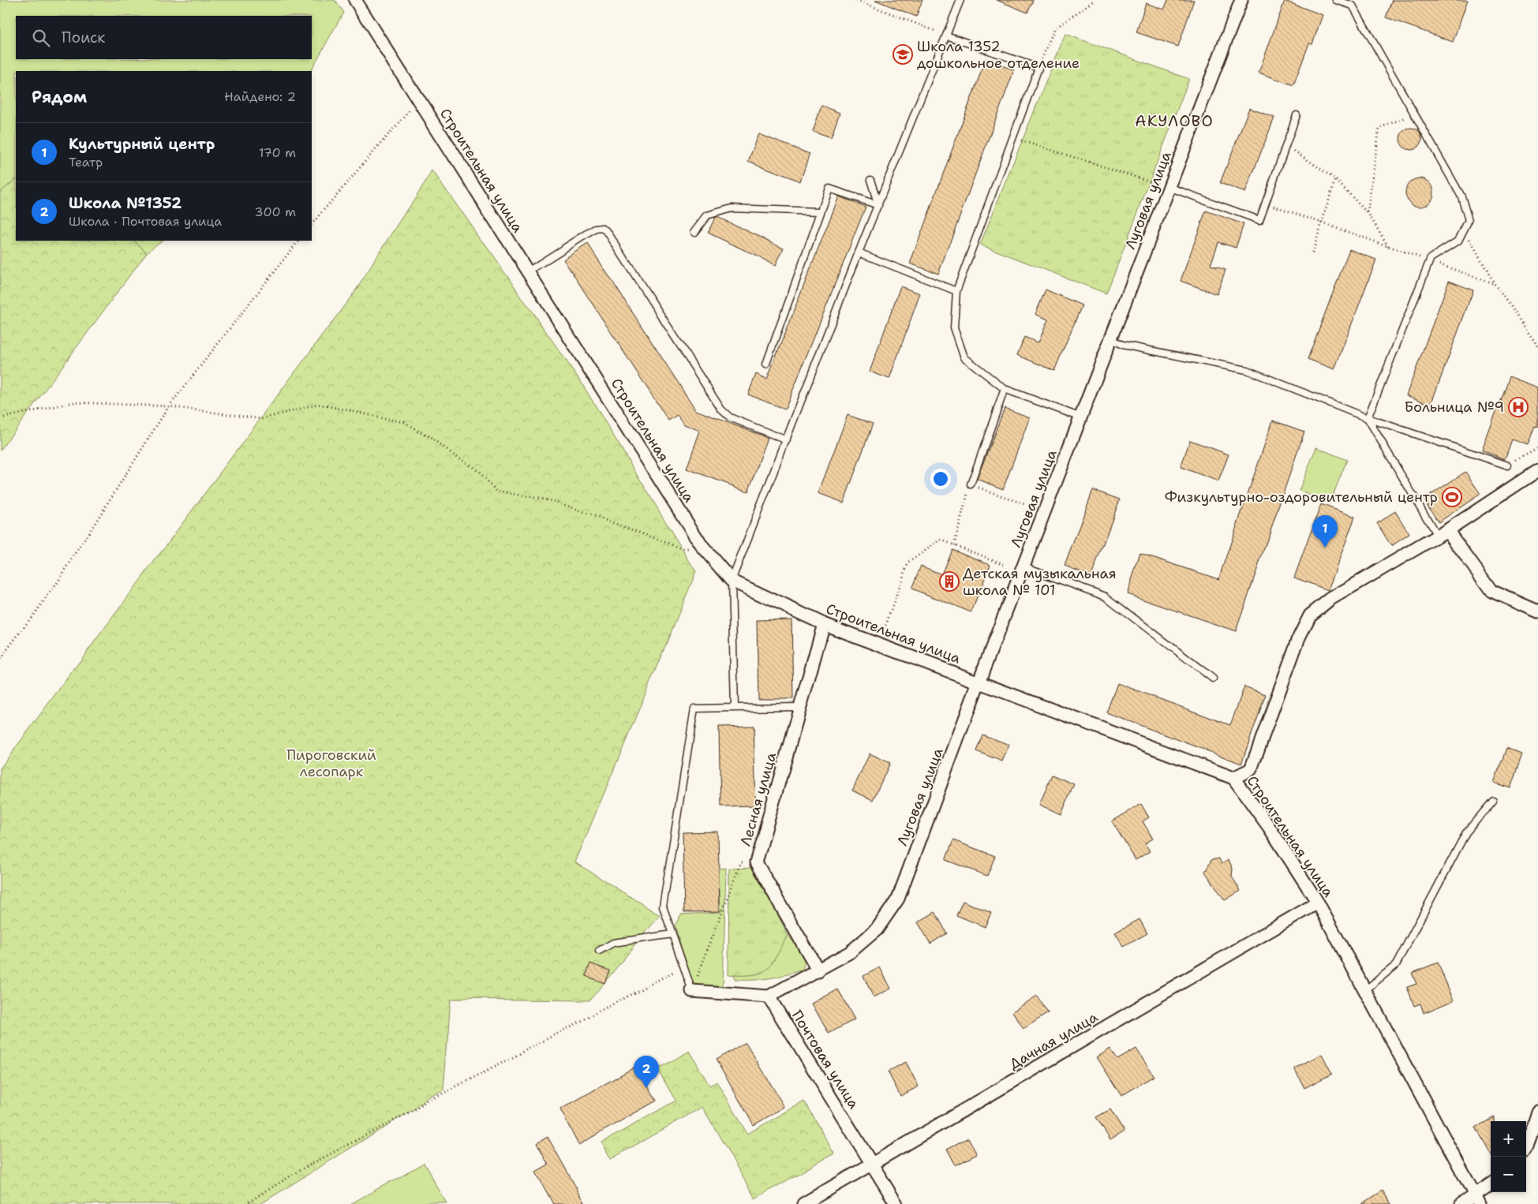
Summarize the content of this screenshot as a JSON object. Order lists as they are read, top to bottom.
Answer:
{
  "streets": {
    "street": [
      "Строительная улица",
      "Луговая улица",
      "Лесная улица",
      "Дачная улица",
      "Почтовая улица"
    ]
  },
  "crossings": [
    ["Строительная улица", "Луговая улица"],
    ["Строительная улица", "Лесная улица"],
    ["Строительная улица", "Дачная улица"],
    ["Луговая улица", "Лесная улица"],
    ["Луговая улица", "Почтовая улица"],
    ["Дачная улица", "Почтовая улица"]
  ],
  "districts": ["АКУЛОВО"],
  "parks": ["Пироговский лесопарк"],
  "places": {
    "school or university": ["Школа 1352 дошкольное отделение"],
    "hospital": ["Больница №9"],
    "sports": ["Физкультурно-оздоровительный центр"],
    "building": ["Детская музыкальная школа № 101"]
  },
  "page": {
    "search": "Поиск",
    "heading": ["Рядом", "Найдено: 2"],
    "list": [
      {
        "mark": "1",
        "name": "Культурный центр",
        "note": "Театр",
        "value": "170 m"
      },
      {
        "mark": "2",
        "name": "Школа №1352",
        "note": "Школа · Почтовая улица",
        "value": "300 m"
      }
    ],
    "pins": ["1", "2"],
    "map_buttons": ["+", "−"]
  }
}
